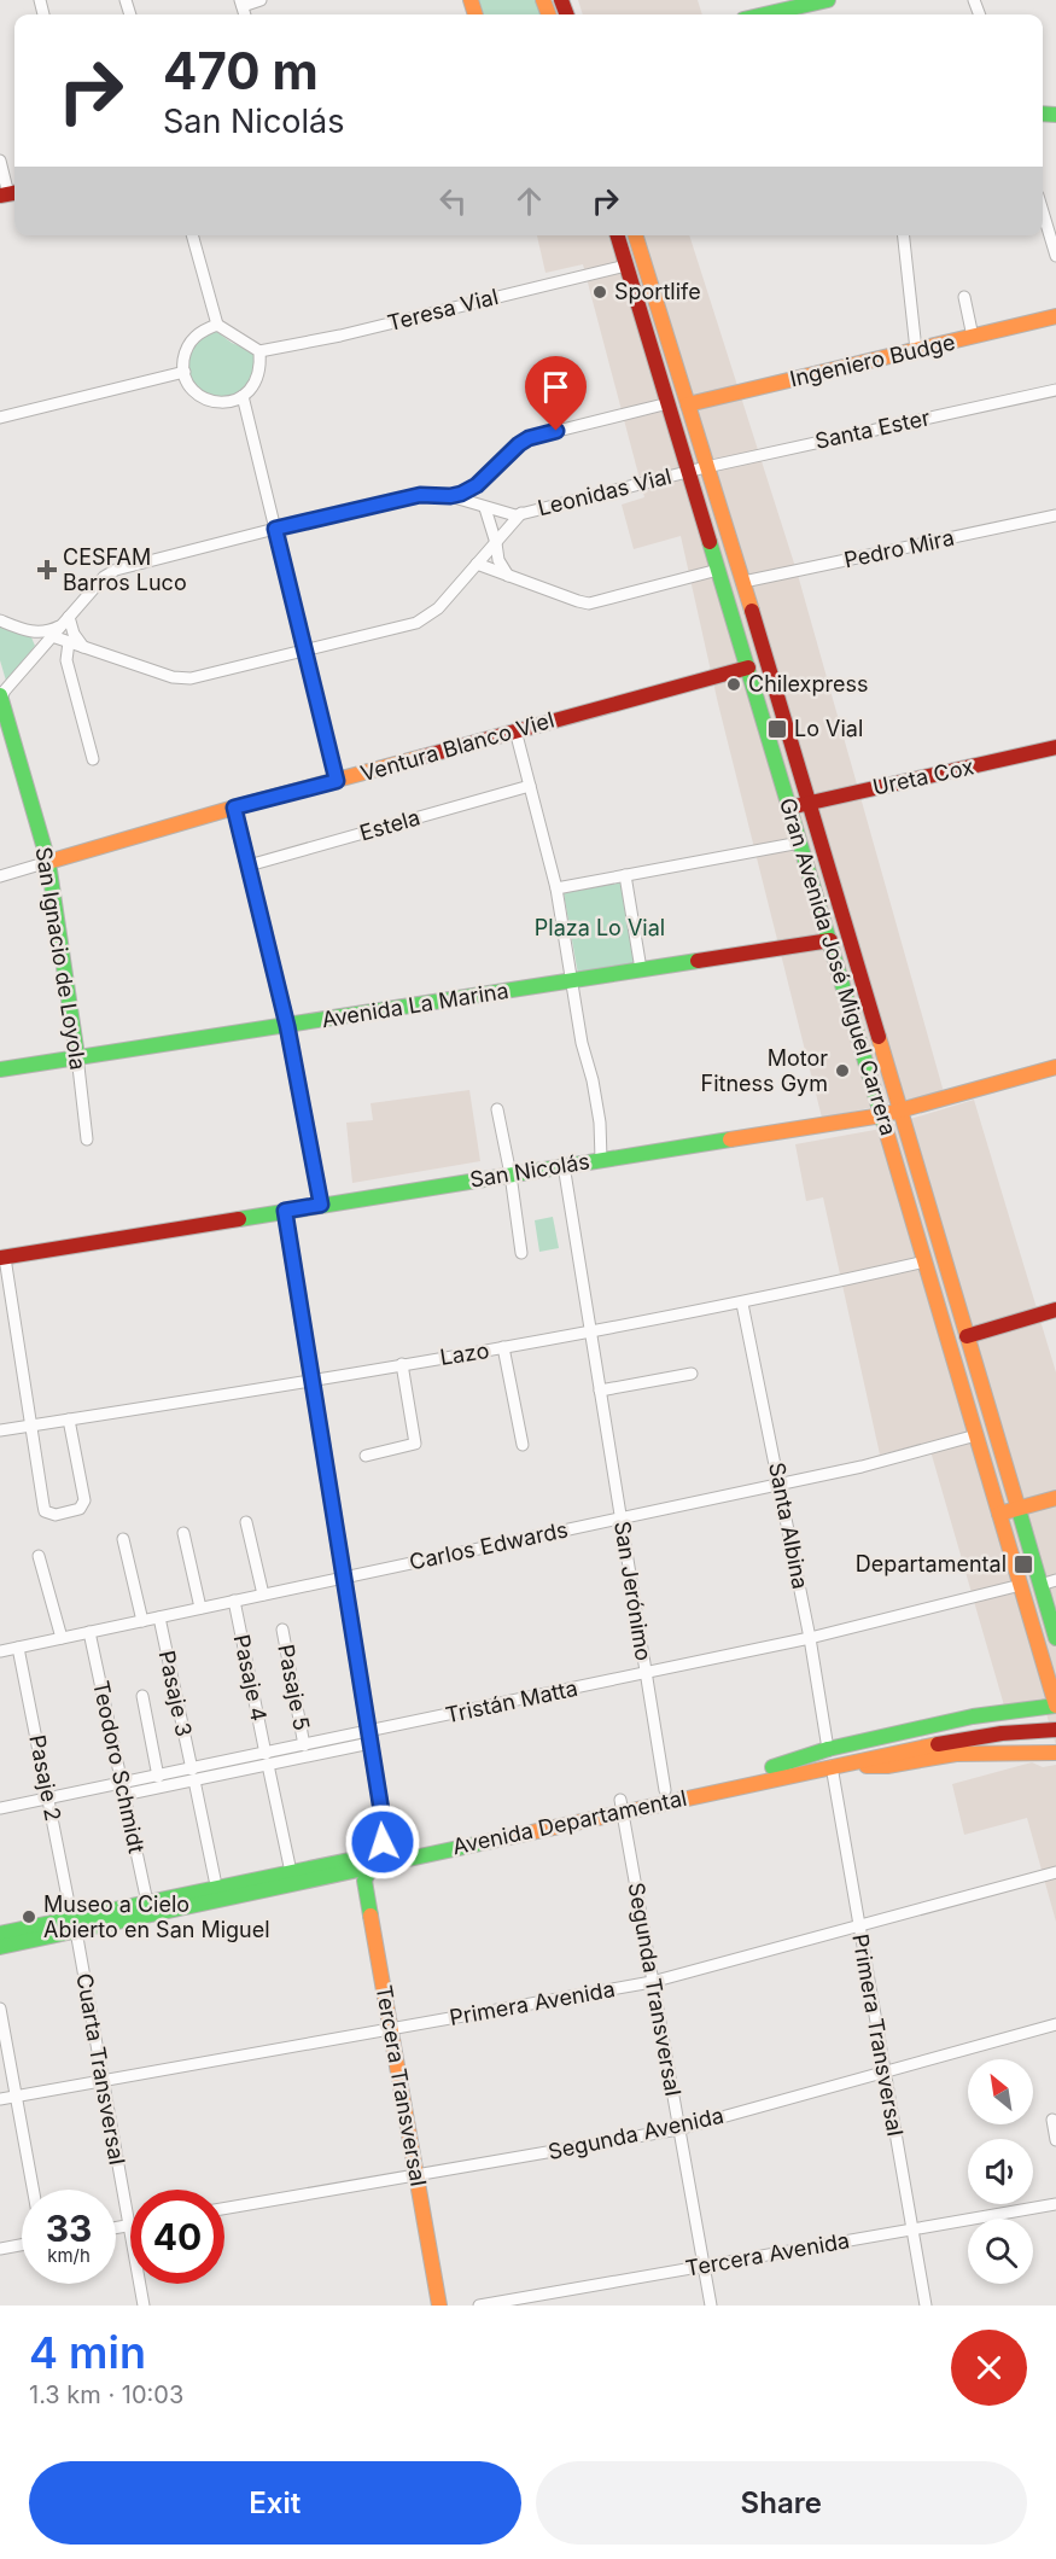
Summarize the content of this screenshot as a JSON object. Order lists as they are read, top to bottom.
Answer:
{
  "streets": {
    "street": [
      "Teresa Vial",
      "Ingeniero Budge",
      "Santa Ester",
      "Leonidas Vial",
      "Pedro Mira",
      "Ventura Blanco Viel",
      "Ureta Cox",
      "Estela",
      "San Ignacio de Loyola",
      "Gran Avenida José Miguel Carrera",
      "Avenida La Marina",
      "San Nicolás",
      "Lazo",
      "Santa Albina",
      "Carlos Edwards",
      "San Jerónimo",
      "Pasaje 4",
      "Pasaje 5",
      "Pasaje 3",
      "Tristán Matta",
      "Teodoro Schmidt",
      "Pasaje 2",
      "Avenida Departamental",
      "Segunda Transversal",
      "Primera Avenida",
      "Primera Transversal",
      "Cuarta Transversal",
      "Tercera Transversal",
      "Segunda Avenida",
      "Tercera Avenida"
    ]
  },
  "crossings": [
    ["Teresa Vial", "Gran Avenida José Miguel Carrera"],
    ["Ingeniero Budge", "Gran Avenida José Miguel Carrera"],
    ["Santa Ester", "Leonidas Vial"],
    ["Santa Ester", "Gran Avenida José Miguel Carrera"],
    ["Leonidas Vial", "Gran Avenida José Miguel Carrera"],
    ["Pedro Mira", "Gran Avenida José Miguel Carrera"],
    ["Ventura Blanco Viel", "San Ignacio de Loyola"],
    ["Ventura Blanco Viel", "Gran Avenida José Miguel Carrera"],
    ["Ureta Cox", "Gran Avenida José Miguel Carrera"],
    ["San Ignacio de Loyola", "Avenida La Marina"],
    ["Gran Avenida José Miguel Carrera", "Avenida La Marina"],
    ["Gran Avenida José Miguel Carrera", "San Nicolás"],
    ["Gran Avenida José Miguel Carrera", "Lazo"],
    ["Gran Avenida José Miguel Carrera", "Carlos Edwards"],
    ["Gran Avenida José Miguel Carrera", "Tristán Matta"],
    ["San Nicolás", "San Jerónimo"],
    ["San Nicolás", "Tercera Transversal"],
    ["Lazo", "Santa Albina"],
    ["Lazo", "San Jerónimo"],
    ["Lazo", "Tercera Transversal"],
    ["Santa Albina", "Carlos Edwards"],
    ["Santa Albina", "Tristán Matta"],
    ["Carlos Edwards", "San Jerónimo"],
    ["Carlos Edwards", "Pasaje 4"],
    ["Carlos Edwards", "Pasaje 3"],
    ["Carlos Edwards", "Teodoro Schmidt"],
    ["Carlos Edwards", "Pasaje 2"],
    ["Carlos Edwards", "Tercera Transversal"],
    ["San Jerónimo", "Tristán Matta"],
    ["San Jerónimo", "Avenida Departamental"],
    ["Pasaje 4", "Tristán Matta"],
    ["Pasaje 4", "Avenida Departamental"],
    ["Pasaje 5", "Tristán Matta"],
    ["Pasaje 3", "Tristán Matta"],
    ["Tristán Matta", "Teodoro Schmidt"],
    ["Tristán Matta", "Pasaje 2"],
    ["Tristán Matta", "Tercera Transversal"],
    ["Teodoro Schmidt", "Avenida Departamental"],
    ["Pasaje 2", "Avenida Departamental"],
    ["Pasaje 2", "Cuarta Transversal"],
    ["Avenida Departamental", "Segunda Transversal"],
    ["Avenida Departamental", "Primera Transversal"],
    ["Avenida Departamental", "Cuarta Transversal"],
    ["Avenida Departamental", "Tercera Transversal"],
    ["Segunda Transversal", "Primera Avenida"],
    ["Segunda Transversal", "Segunda Avenida"],
    ["Segunda Transversal", "Tercera Avenida"],
    ["Primera Avenida", "Primera Transversal"],
    ["Primera Avenida", "Cuarta Transversal"],
    ["Primera Avenida", "Tercera Transversal"],
    ["Primera Transversal", "Segunda Avenida"],
    ["Primera Transversal", "Tercera Avenida"],
    ["Tercera Transversal", "Segunda Avenida"]
  ],
  "parks": ["Plaza Lo Vial"],
  "places": {
    "other": [
      "Sportlife",
      "Chilexpress",
      "Motor Fitness Gym",
      "Museo a Cielo Abierto en San Miguel"
    ],
    "health": ["CESFAM Barros Luco"],
    "transit": ["Lo Vial", "Departamental"]
  },
  "north": "top left",
  "page": {
    "turn": ["470 m", "San Nicolás"],
    "speed": "33 km/h",
    "limit": "40",
    "heading": ["4 min", "1.3 km · 10:03"],
    "buttons": ["Exit", "Share"]
  }
}
